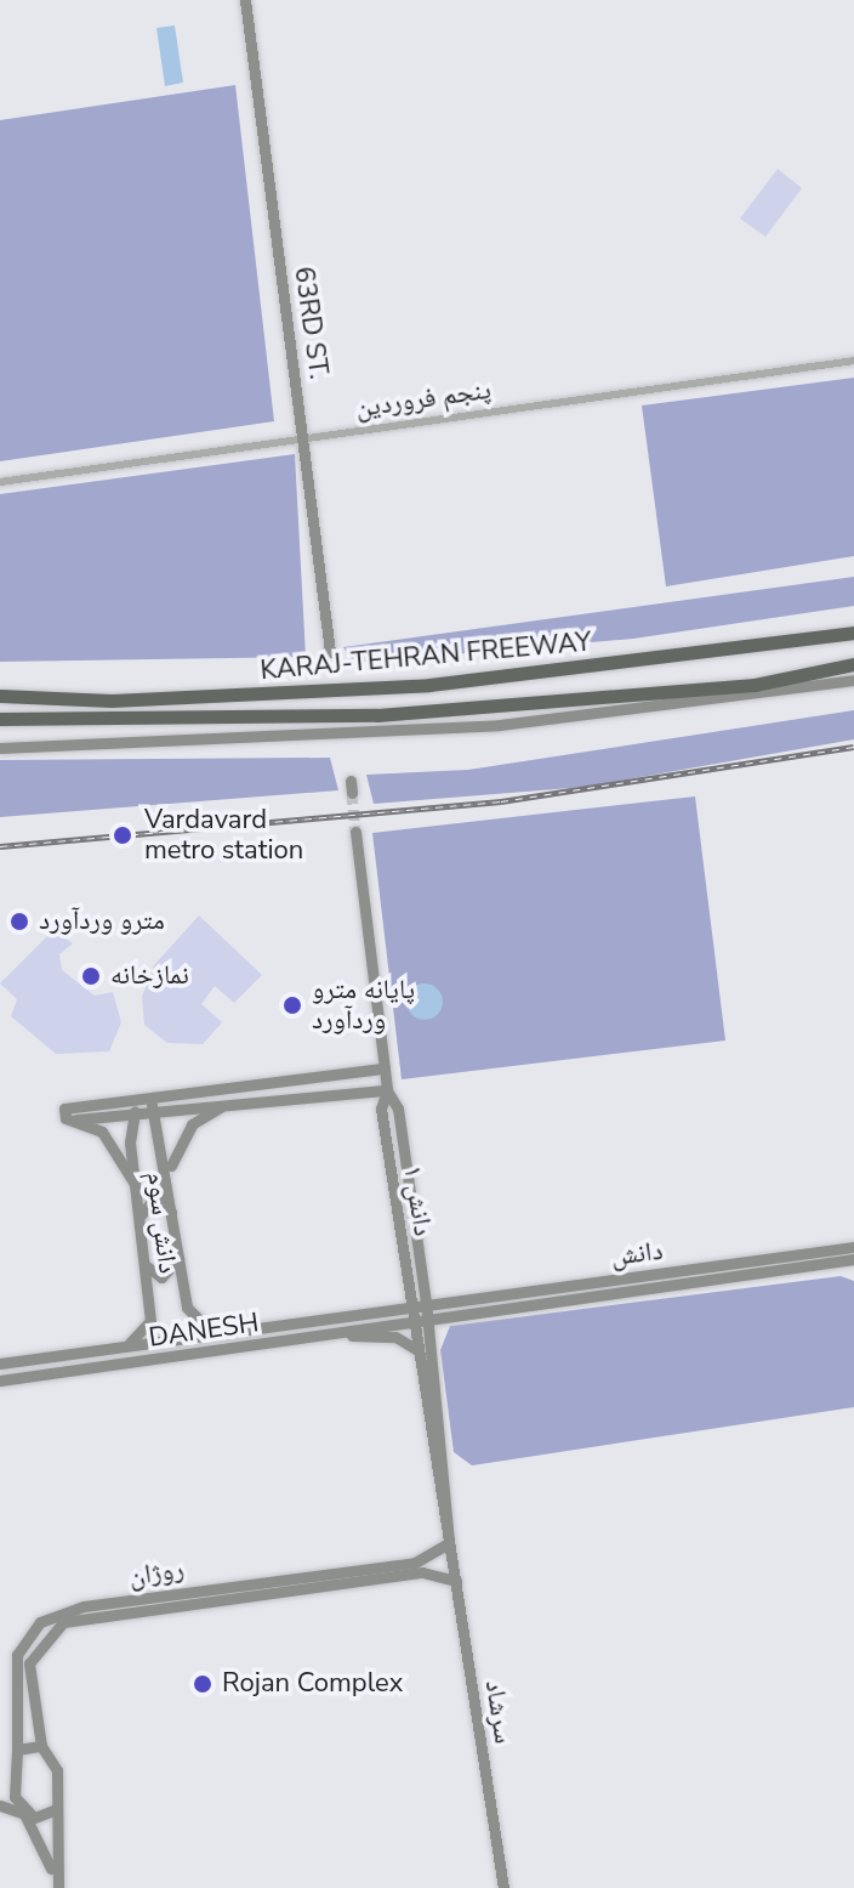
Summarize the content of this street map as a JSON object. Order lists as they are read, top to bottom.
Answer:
{
  "streets": {
    "highway": ["KARAJ-TEHRAN FREEWAY"],
    "street": [
      "63RD ST.",
      "پنجم فروردین",
      "دانش ۱",
      "دانش سوم",
      "دانش",
      "DANESH",
      "روژان",
      "سرشاد"
    ]
  },
  "crossings": [
    ["63RD ST.", "پنجم فروردین"],
    ["دانش ۱", "دانش"],
    ["دانش ۱", "DANESH"],
    ["دانش ۱", "سرشاد"],
    ["دانش سوم", "DANESH"],
    ["دانش", "DANESH"],
    ["دانش", "سرشاد"],
    ["DANESH", "سرشاد"]
  ],
  "places": [
    "Vardavard metro station",
    "مترو وردآورد",
    "نمازخانه",
    "پایانه مترو وردآورد",
    "Rojan Complex"
  ]
}
